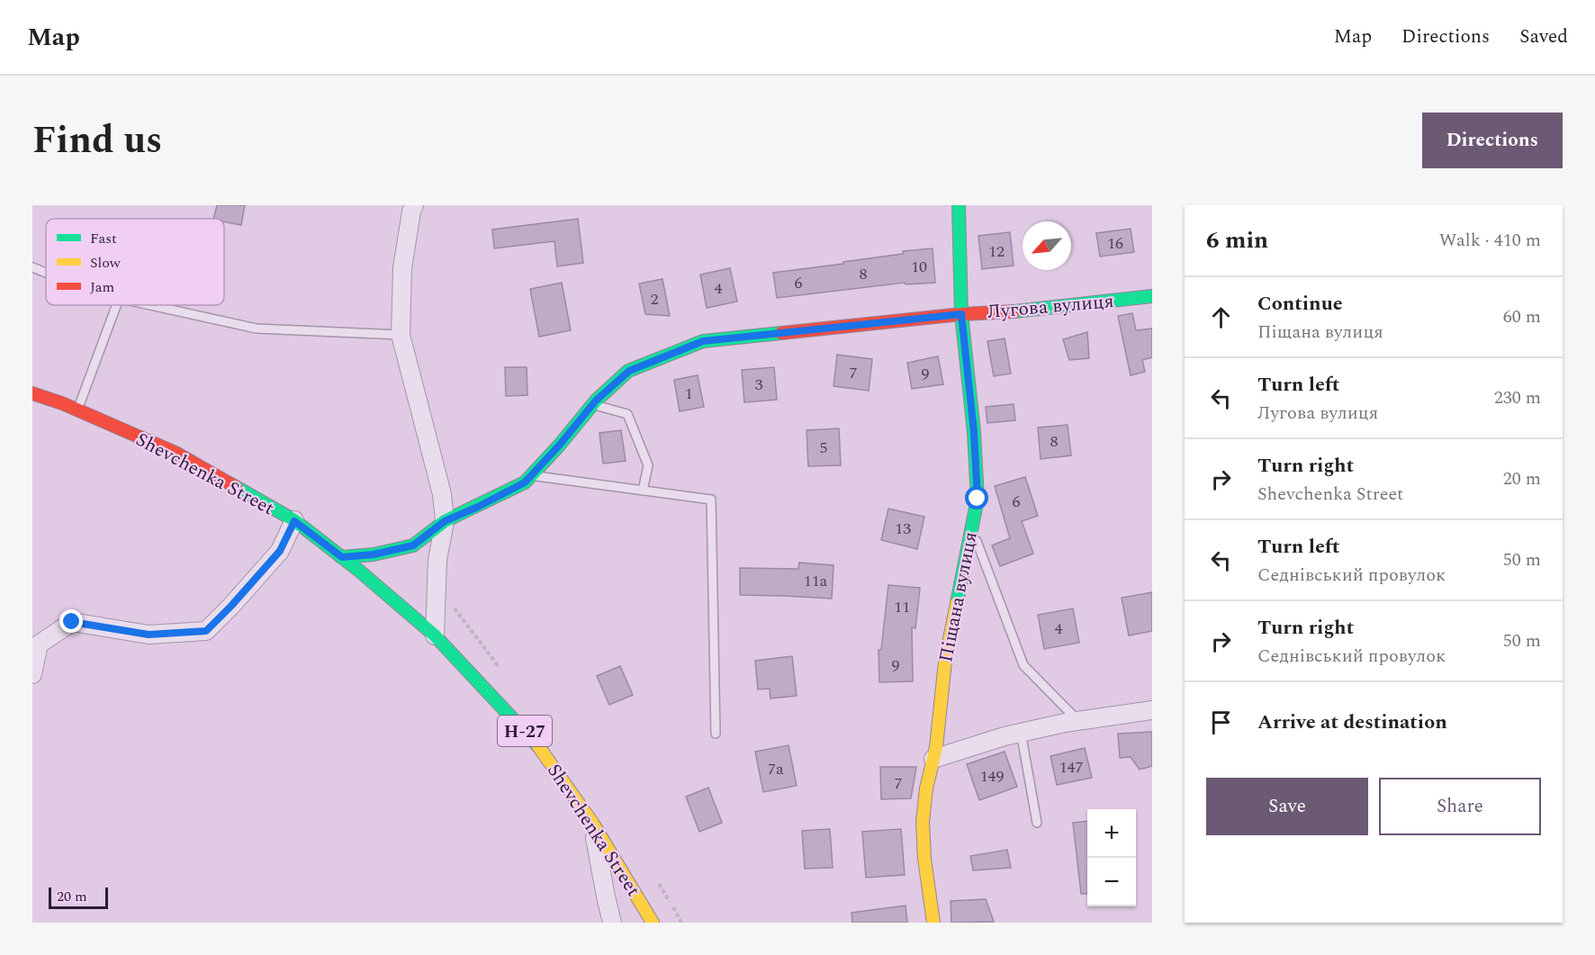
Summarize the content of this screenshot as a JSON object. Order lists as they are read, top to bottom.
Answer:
{
  "streets": {
    "street": [
      "Лугова вулиця",
      "Shevchenka Street",
      "Піщана вулиця",
      "Н-27"
    ]
  },
  "crossings": [
    ["Лугова вулиця", "Shevchenka Street"],
    ["Лугова вулиця", "Піщана вулиця"]
  ],
  "house_numbers": [
    "16",
    "12",
    "10",
    "8",
    "6",
    "4",
    "2",
    "7",
    "9",
    "3",
    "1",
    "8",
    "5",
    "6",
    "13",
    "11а",
    "11",
    "4",
    "9",
    "147",
    "7а",
    "149",
    "7"
  ],
  "legend": ["Fast", "Slow", "Jam"],
  "scale_bar": "20 m",
  "north": "bottom left",
  "page": {
    "header": "Map",
    "nav": ["Map", "Directions", "Saved"],
    "title": "Find us",
    "buttons": [
      "Directions",
      ["Save", "Share"]
    ],
    "heading": ["6 min", "Walk · 410 m"],
    "list": [
      ["Continue", "Піщана вулиця", "60 m"],
      ["Turn left", "Лугова вулиця", "230 m"],
      ["Turn right", "Shevchenka Street", "20 m"],
      ["Turn left", "Седнівський провулок", "50 m"],
      ["Turn right", "Седнівський провулок", "50 m"],
      "Arrive at destination"
    ],
    "map_buttons": ["+", "−"],
    "scale": "20 m"
  }
}
